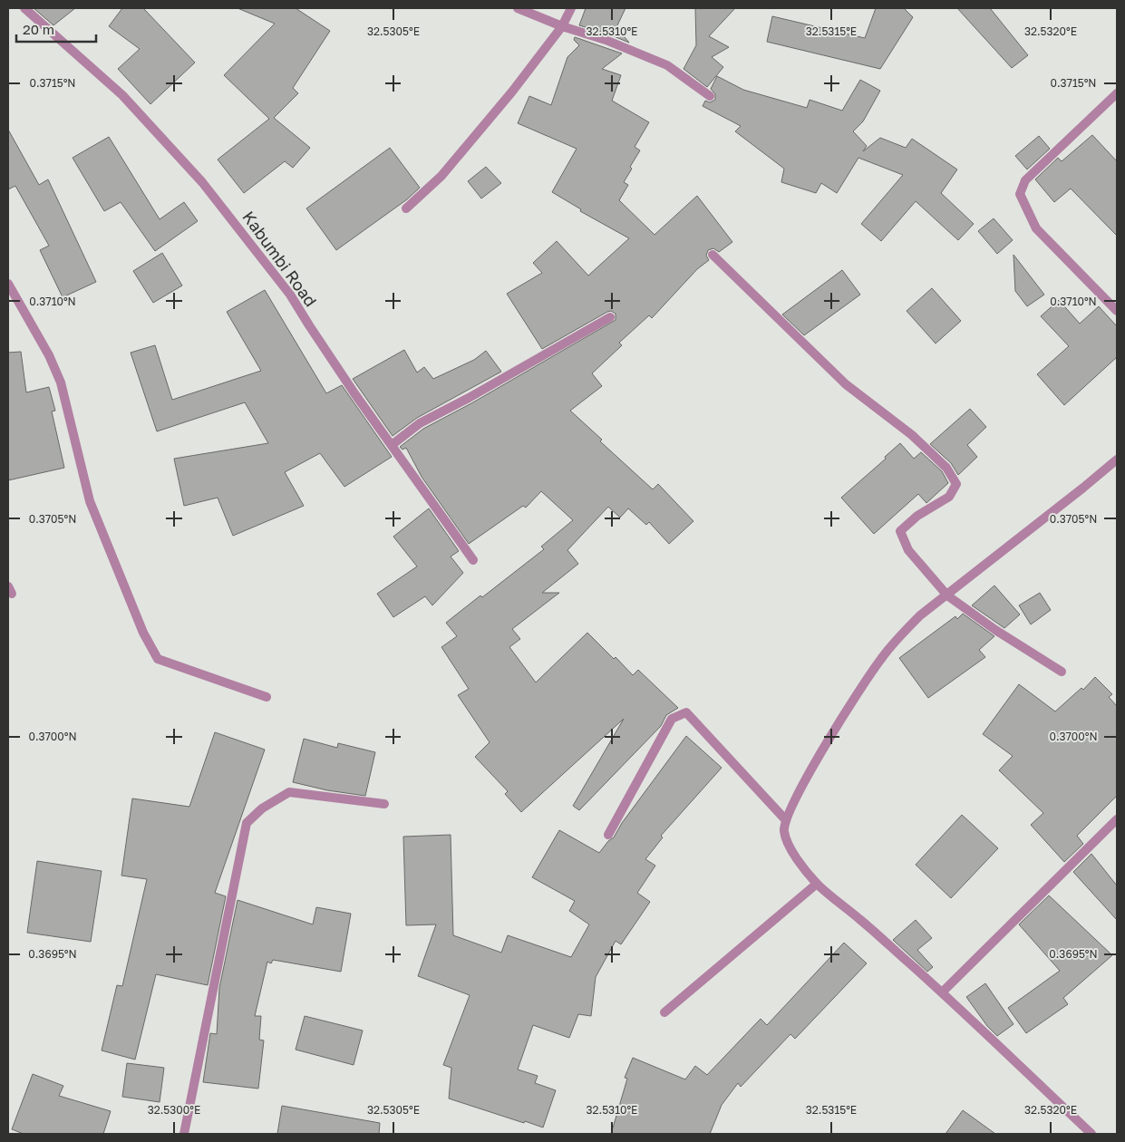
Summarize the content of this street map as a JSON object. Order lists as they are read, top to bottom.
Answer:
{
  "streets": {
    "street": ["Kabumbi Road"]
  },
  "scale_bar": "20 m",
  "coordinates": [
    "32.5305°E",
    "32.5310°E",
    "32.5315°E",
    "32.5320°E",
    "0.3715°N",
    "0.3710°N",
    "0.3705°N",
    "0.3700°N",
    "0.3695°N",
    "32.5300°E"
  ]
}
